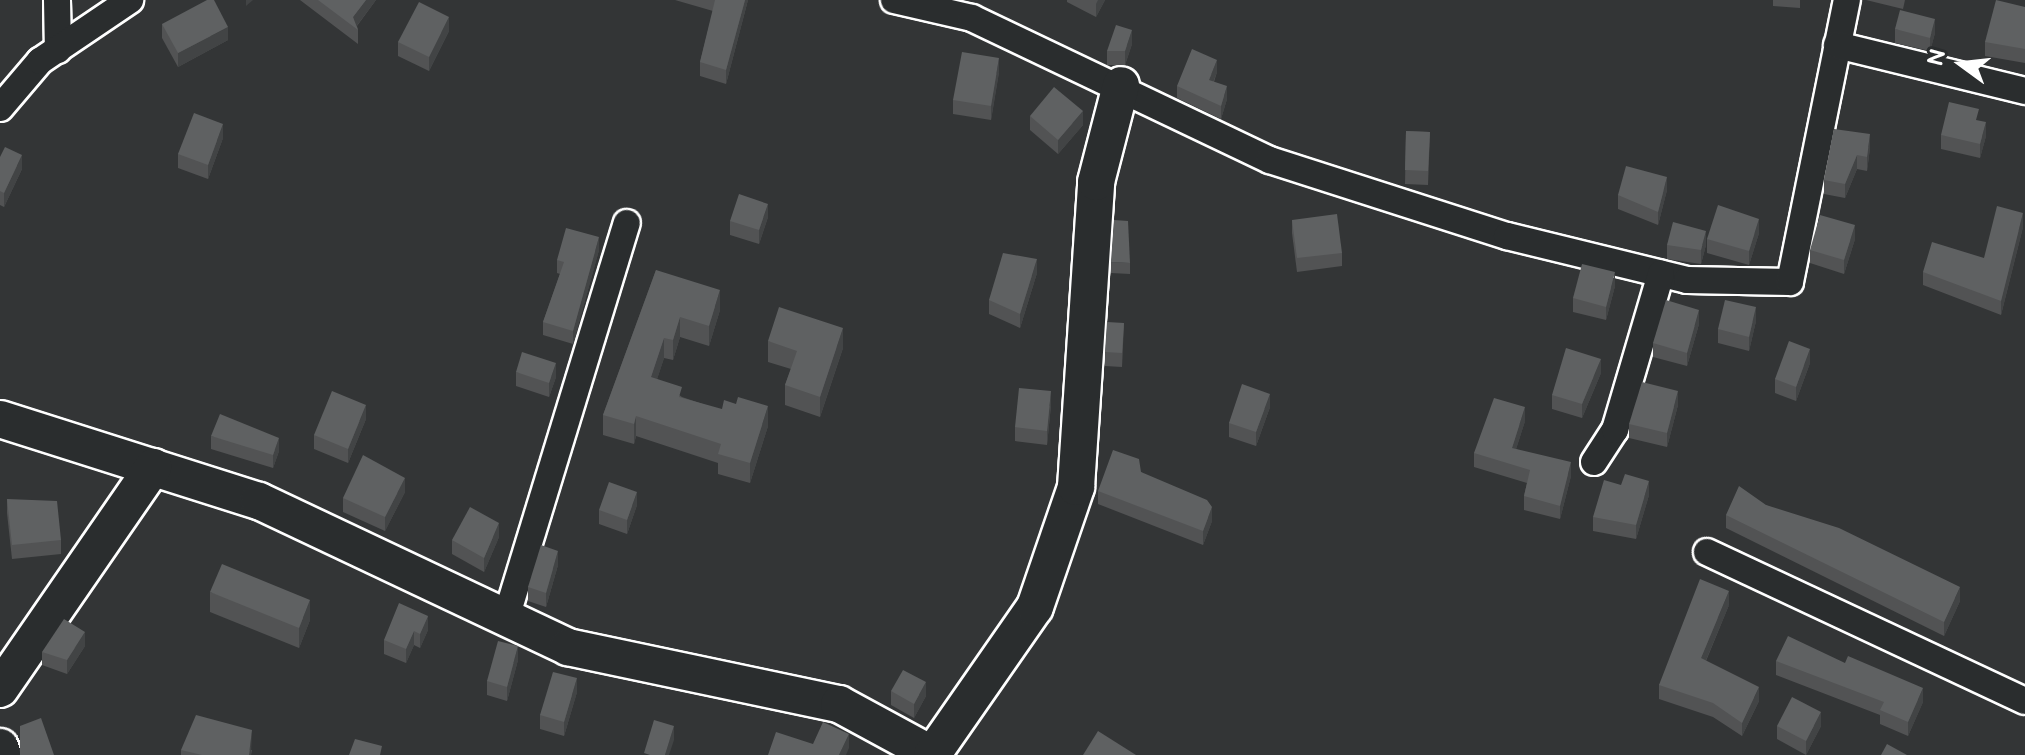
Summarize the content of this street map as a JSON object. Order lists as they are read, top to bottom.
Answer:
{
  "north": "left"
}
